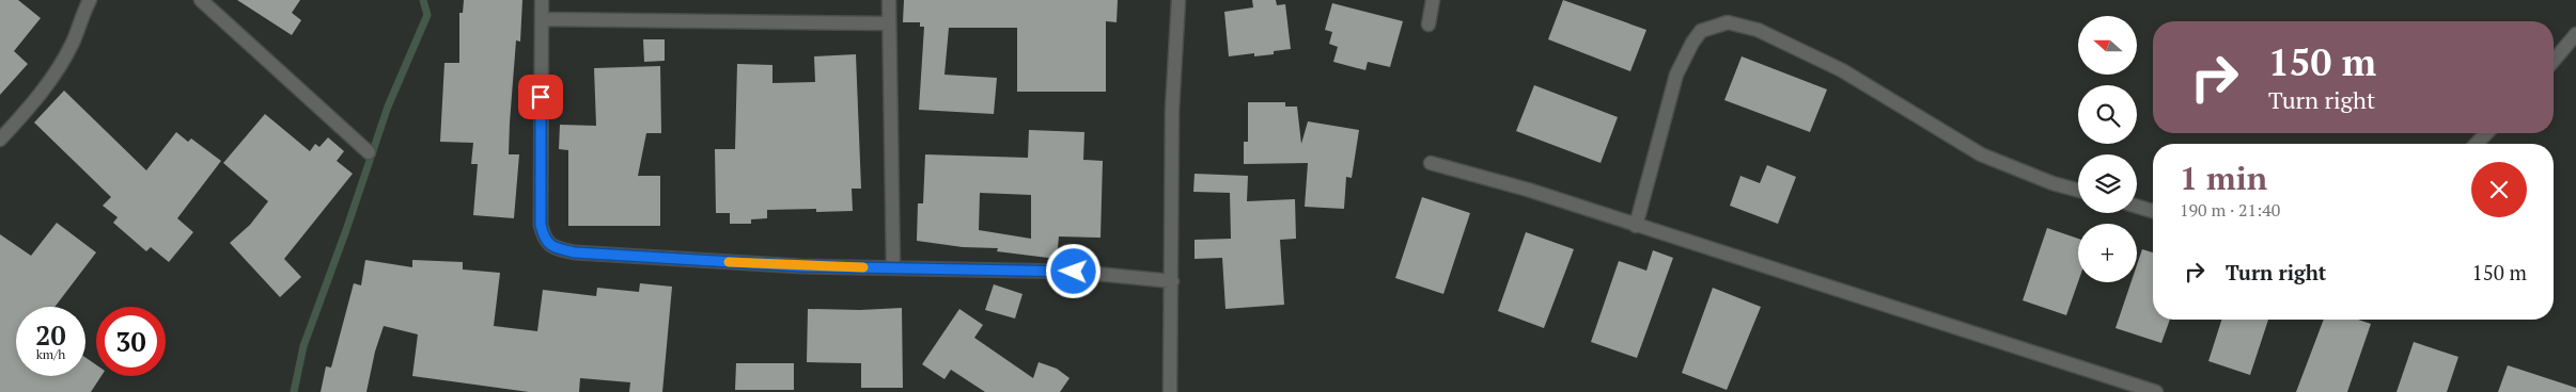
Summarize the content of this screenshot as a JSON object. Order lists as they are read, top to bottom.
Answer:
{
  "north": "left",
  "page": {
    "map_buttons": "+",
    "turn": ["150 m", "Turn right"],
    "heading": ["1 min", "190 m · 21:40"],
    "list": [
      {
        "name": "Turn right",
        "value": "150 m"
      }
    ],
    "speed": "20 km/h",
    "limit": "30"
  }
}
